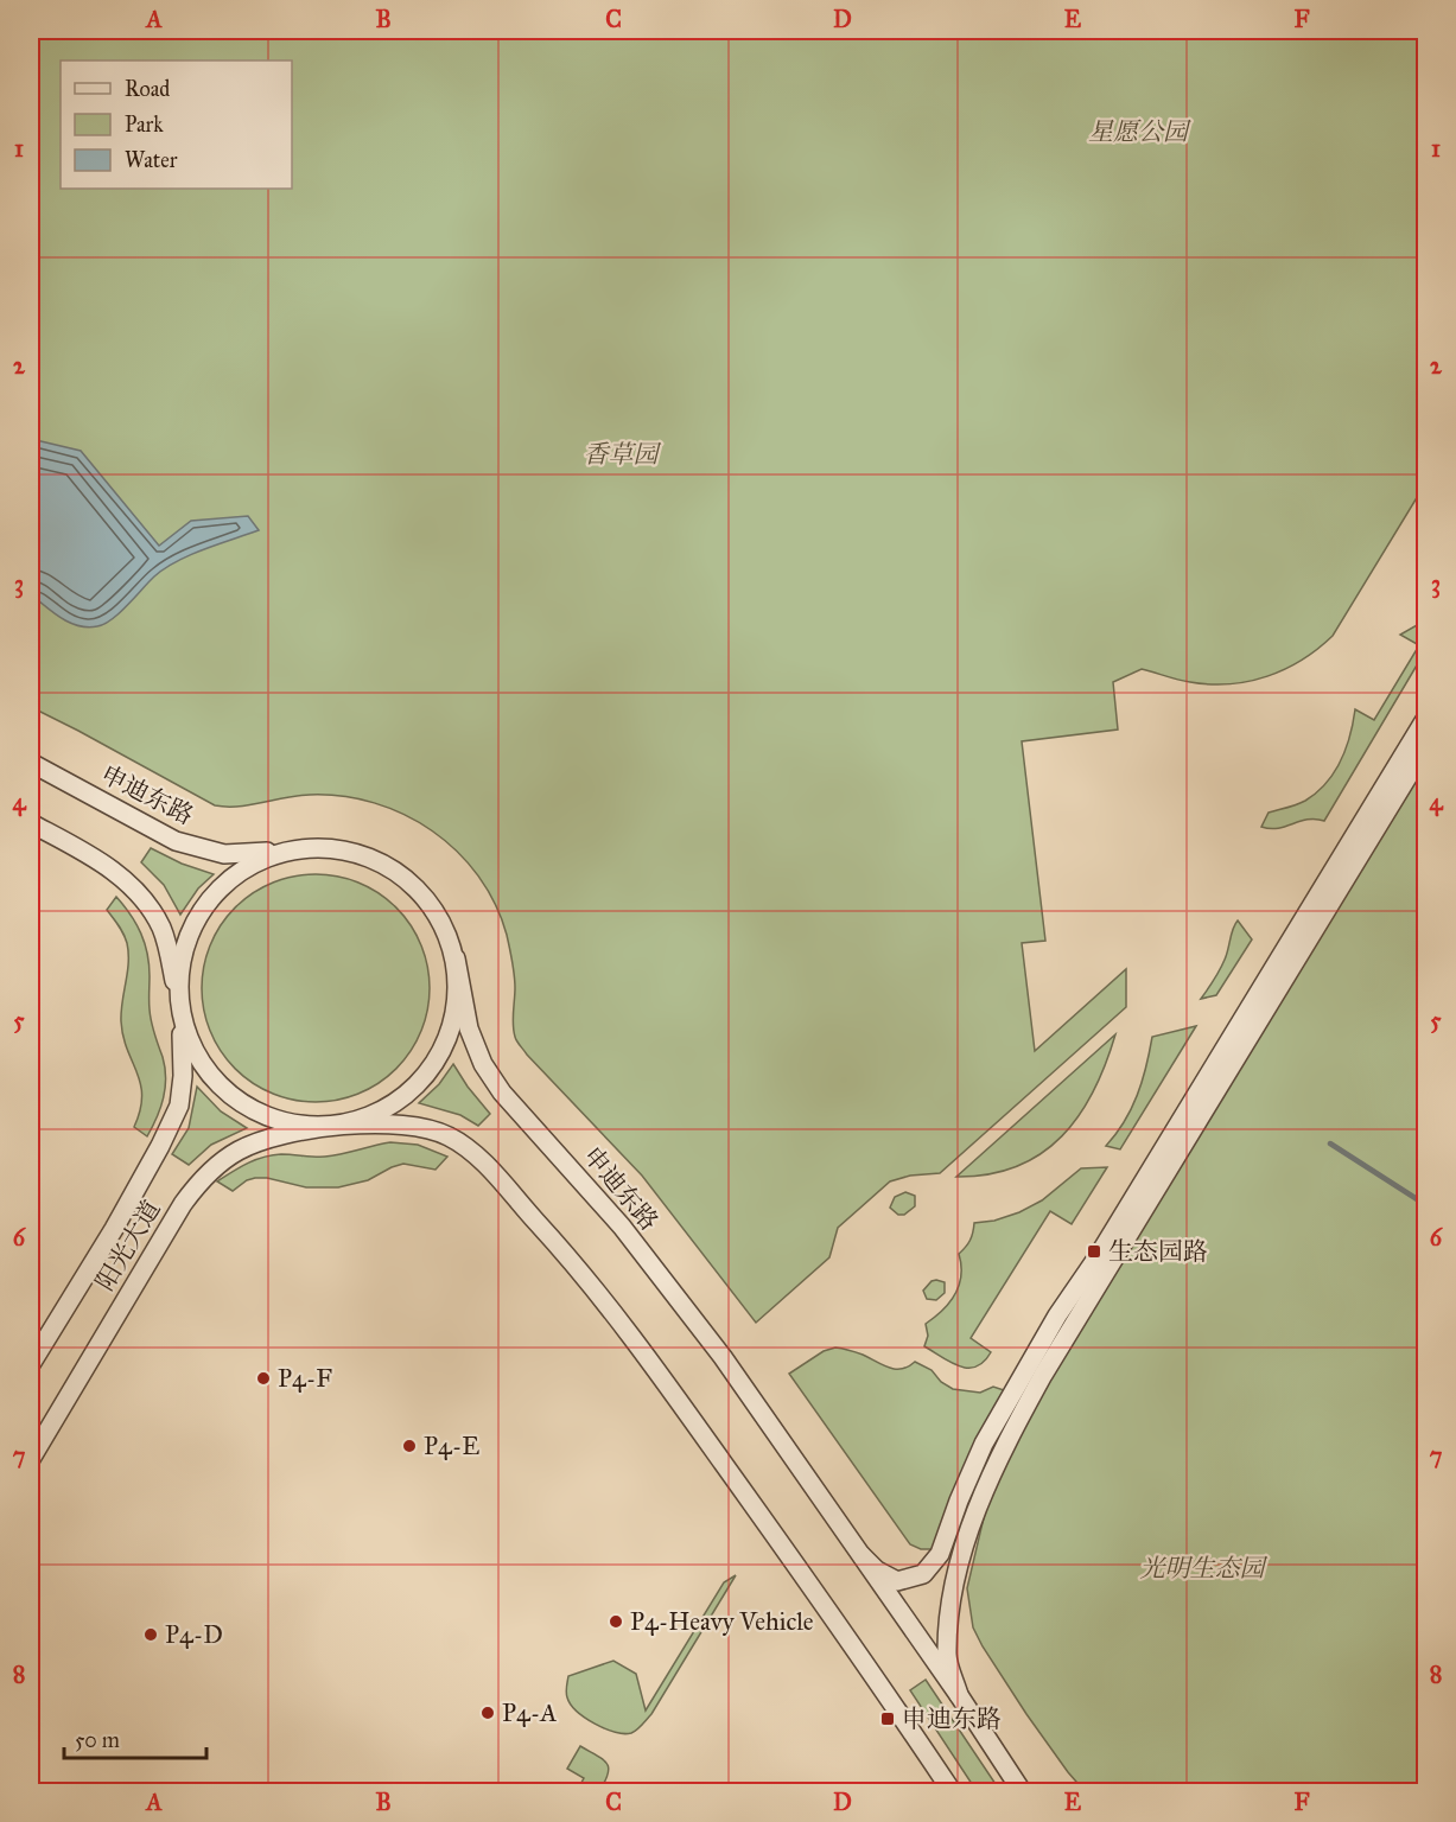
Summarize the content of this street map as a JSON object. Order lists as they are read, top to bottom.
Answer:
{
  "streets": {
    "street": ["申迪东路", "阳光大道"]
  },
  "parks": ["星愿公园", "香草园", "光明生态园"],
  "places": {
    "transit": ["生态园路", "申迪东路"],
    "other": [
      "P4-F",
      "P4-E",
      "P4-Heavy Vehicle",
      "P4-D",
      "P4-A"
    ]
  },
  "legend": ["Road", "Park", "Water"],
  "scale_bar": "50 m",
  "grid": {
    "columns": [
      "A",
      "B",
      "C",
      "D",
      "E",
      "F"
    ],
    "rows": [
      "1",
      "2",
      "3",
      "4",
      "5",
      "6",
      "7",
      "8"
    ]
  }
}
